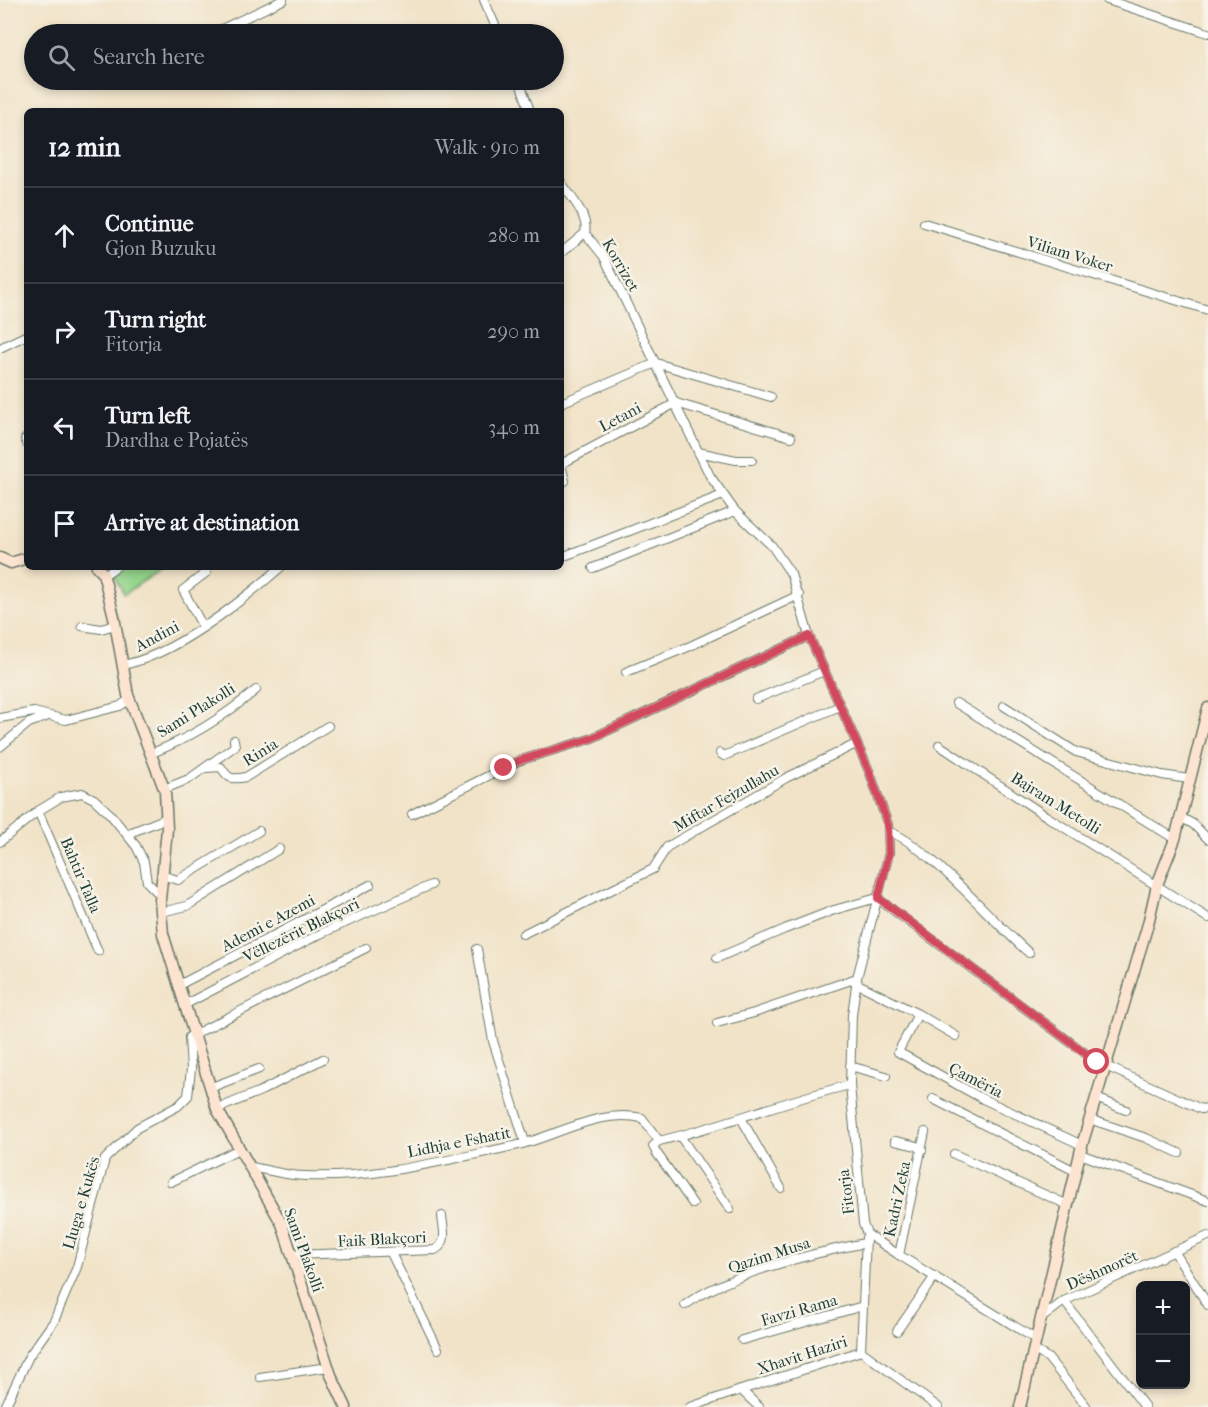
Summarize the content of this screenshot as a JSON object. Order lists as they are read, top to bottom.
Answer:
{
  "streets": {
    "street": [
      "Viliam Voker",
      "Korrizet",
      "Letani",
      "Andini",
      "Sami Plakolli",
      "Rinia",
      "Miftar Fejzullahu",
      "Bajram Metolli",
      "Bahtir Talla",
      "Ademi e Azemi",
      "Vëllezërit Blakçori",
      "Çamëria",
      "Lidhja e Fshatit",
      "Fitorja",
      "Kadri Zeka",
      "Lluga e Kukës",
      "Faik Blakçori",
      "Qazim Musa",
      "Dëshmorët",
      "Favzi Rama",
      "Xhavit Haziri"
    ]
  },
  "crossings": [
    ["Korrizet", "Letani"],
    ["Korrizet", "Fitorja"],
    ["Andini", "Sami Plakolli"],
    ["Sami Plakolli", "Rinia"],
    ["Sami Plakolli", "Ademi e Azemi"],
    ["Sami Plakolli", "Vëllezërit Blakçori"],
    ["Sami Plakolli", "Lidhja e Fshatit"],
    ["Sami Plakolli", "Lluga e Kukës"],
    ["Sami Plakolli", "Faik Blakçori"],
    ["Miftar Fejzullahu", "Fitorja"],
    ["Çamëria", "Fitorja"],
    ["Fitorja", "Kadri Zeka"]
  ],
  "page": {
    "search": "Search here",
    "heading": ["12 min", "Walk · 910 m"],
    "list": [
      ["Continue", "Gjon Buzuku", "280 m"],
      ["Turn right", "Fitorja", "290 m"],
      ["Turn left", "Dardha e Pojatës", "340 m"],
      "Arrive at destination"
    ],
    "map_buttons": ["+", "−"]
  }
}
